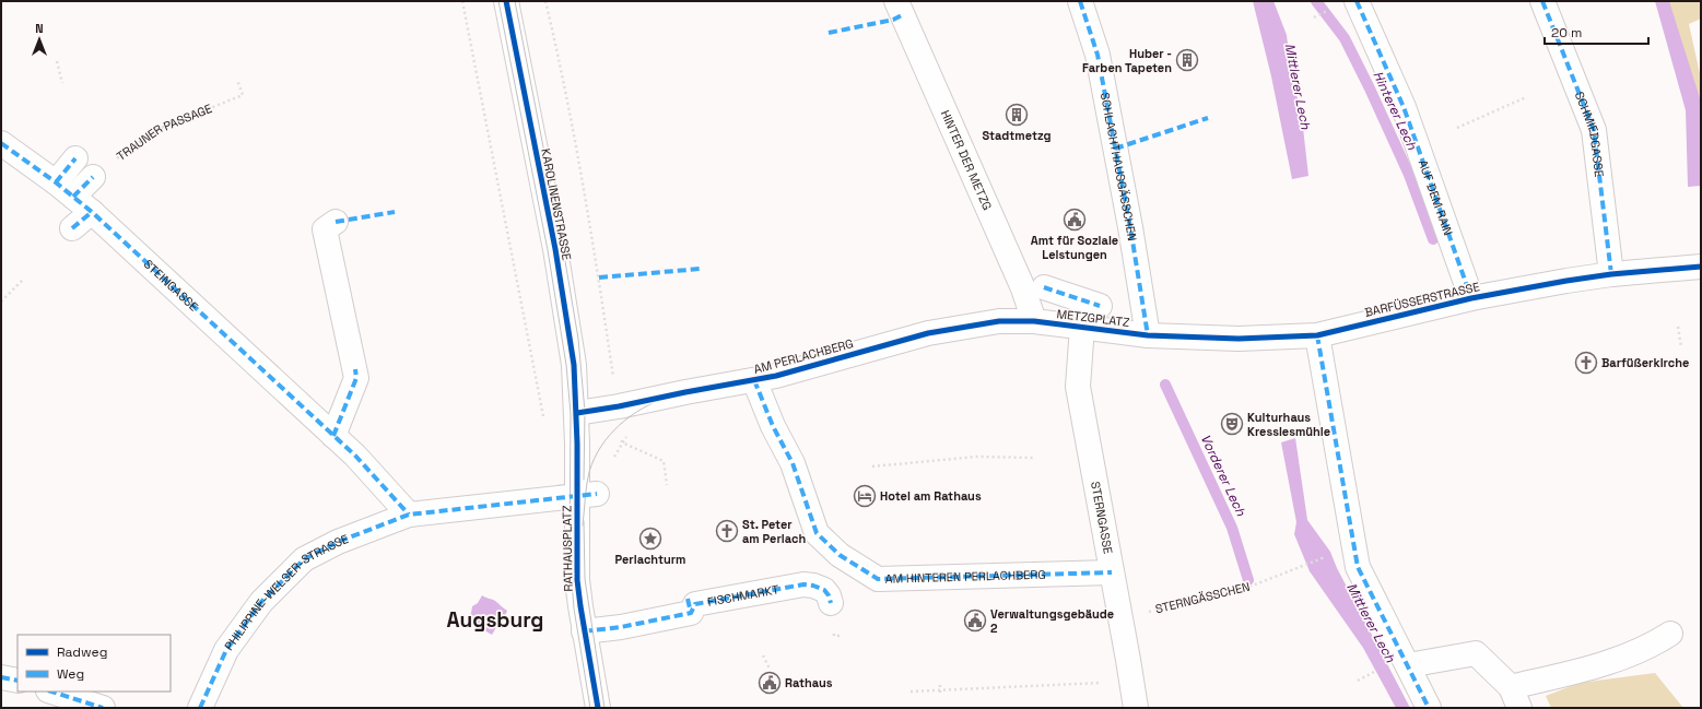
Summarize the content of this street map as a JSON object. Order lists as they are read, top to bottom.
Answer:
{
  "streets": {
    "street": [
      "SCHMIEDGASSE",
      "HINTER DER METZG",
      "SCHLACHTHAUSGÄSSCHEN",
      "AUF DEM RAIN",
      "KAROLINENSTRASSE",
      "STEINGASSE",
      "BARFÜSSERSTRASSE",
      "METZGPLATZ",
      "AM PERLACHBERG",
      "STERNGASSE",
      "RATHAUSPLATZ",
      "AM HINTEREN PERLACHBERG",
      "PHILIPPINE-WELSER-STRASSE",
      "FISCHMARKT"
    ],
    "path": ["TRAUNER PASSAGE", "STERNGÄSSCHEN"]
  },
  "crossings": [
    ["SCHMIEDGASSE", "BARFÜSSERSTRASSE"],
    ["HINTER DER METZG", "METZGPLATZ"],
    ["HINTER DER METZG", "AM PERLACHBERG"],
    ["SCHLACHTHAUSGÄSSCHEN", "BARFÜSSERSTRASSE"],
    ["SCHLACHTHAUSGÄSSCHEN", "METZGPLATZ"],
    ["AUF DEM RAIN", "BARFÜSSERSTRASSE"],
    ["KAROLINENSTRASSE", "AM PERLACHBERG"],
    ["KAROLINENSTRASSE", "RATHAUSPLATZ"],
    ["STEINGASSE", "RATHAUSPLATZ"],
    ["STEINGASSE", "PHILIPPINE-WELSER-STRASSE"],
    ["BARFÜSSERSTRASSE", "METZGPLATZ"],
    ["METZGPLATZ", "AM PERLACHBERG"],
    ["METZGPLATZ", "STERNGASSE"],
    ["AM PERLACHBERG", "RATHAUSPLATZ"],
    ["AM PERLACHBERG", "AM HINTEREN PERLACHBERG"],
    ["STERNGASSE", "AM HINTEREN PERLACHBERG"],
    ["STERNGASSE", "STERNGÄSSCHEN"],
    ["RATHAUSPLATZ", "PHILIPPINE-WELSER-STRASSE"],
    ["RATHAUSPLATZ", "FISCHMARKT"]
  ],
  "districts": ["Augsburg"],
  "water": ["Mittlerer Lech", "Hinterer Lech", "Vorderer Lech"],
  "places": {
    "building": ["Huber - Farben Tapeten", "Stadtmetzg"],
    "public building": ["Amt für Soziale Leistungen", "Verwaltungsgebäude 2", "Rathaus"],
    "church": ["Barfüßerkirche", "St. Peter am Perlach"],
    "theatre": ["Kulturhaus Kresslesmühle"],
    "hotel": ["Hotel am Rathaus"],
    "place": ["Perlachturm"]
  },
  "legend": ["Radweg", "Weg"],
  "scale_bar": "20 m",
  "north": "top"
}
